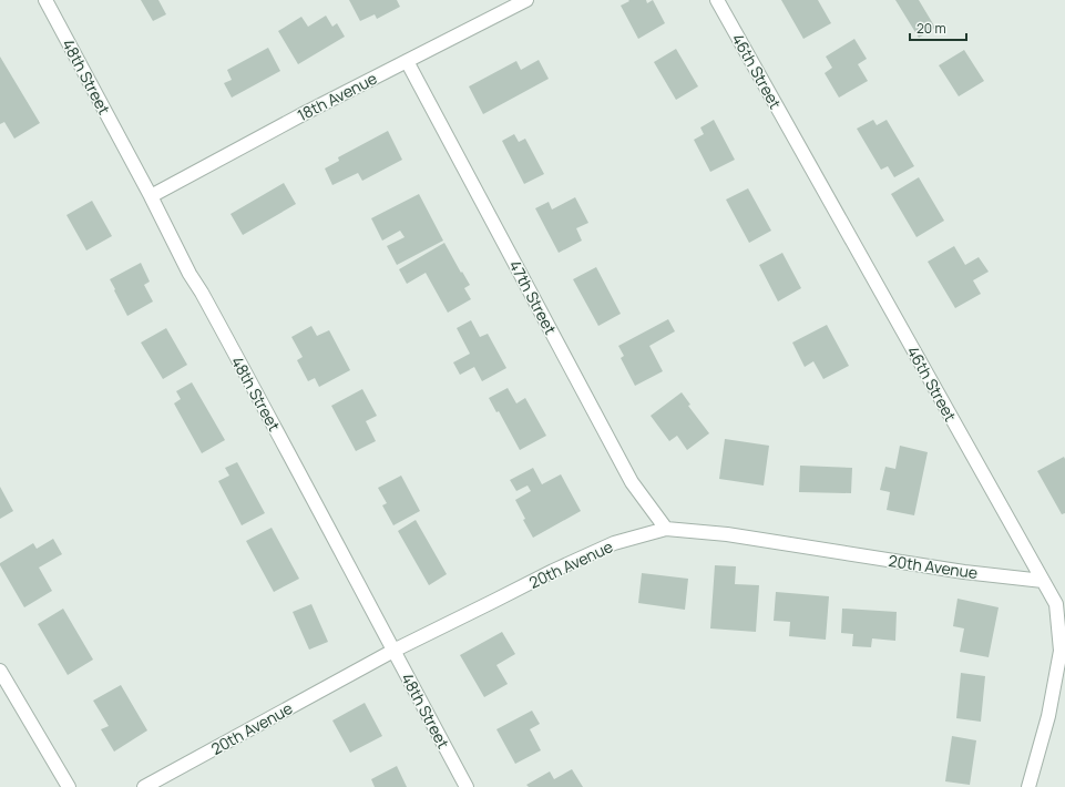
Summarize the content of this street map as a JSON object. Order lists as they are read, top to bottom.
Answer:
{
  "streets": {
    "street": [
      "46th Street",
      "48th Street",
      "18th Avenue",
      "47th Street",
      "20th Avenue"
    ]
  },
  "crossings": [
    ["46th Street", "20th Avenue"],
    ["48th Street", "18th Avenue"],
    ["48th Street", "20th Avenue"],
    ["18th Avenue", "47th Street"],
    ["47th Street", "20th Avenue"]
  ],
  "scale_bar": "20 m"
}
